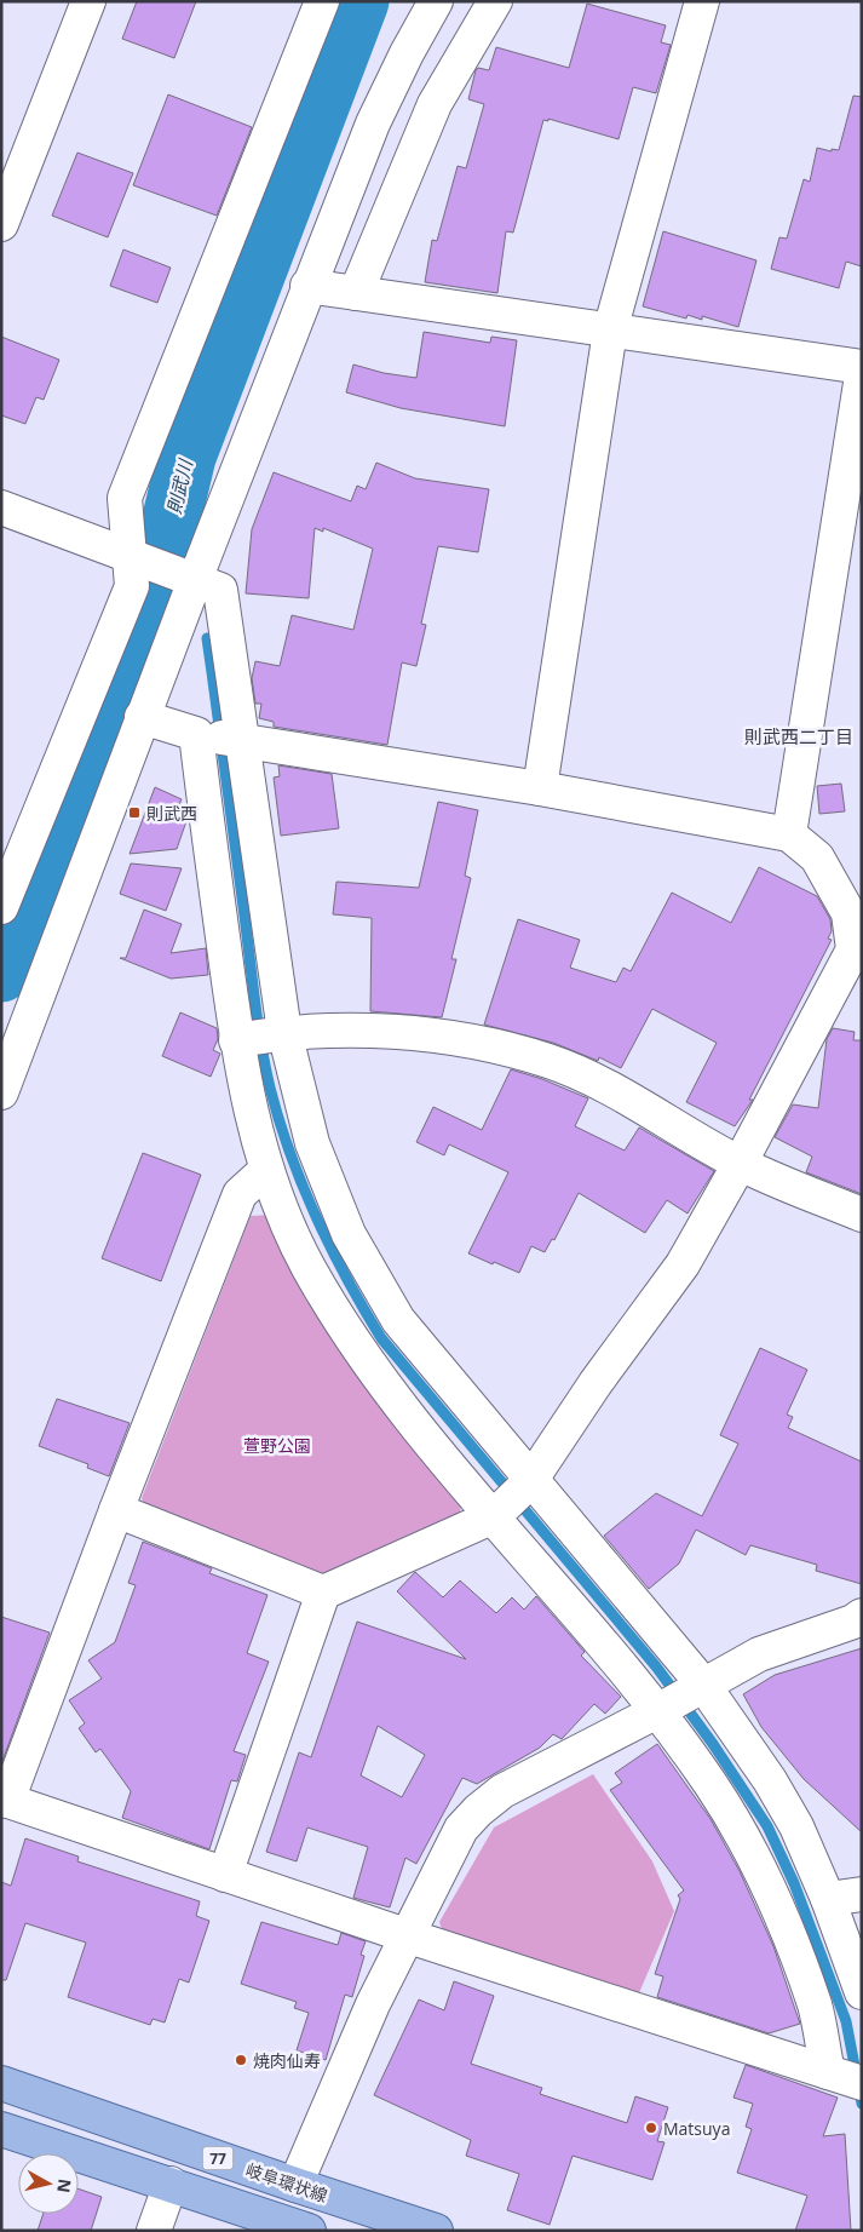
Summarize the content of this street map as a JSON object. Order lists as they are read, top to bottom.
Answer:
{
  "streets": {
    "main road": ["77", "岐阜環状線"]
  },
  "districts": ["則武西二丁目"],
  "water": ["則武川"],
  "parks": ["萱野公園"],
  "places": {
    "transit": ["則武西"],
    "other": ["焼肉仙寿", "Matsuya"]
  },
  "north": "right"
}
